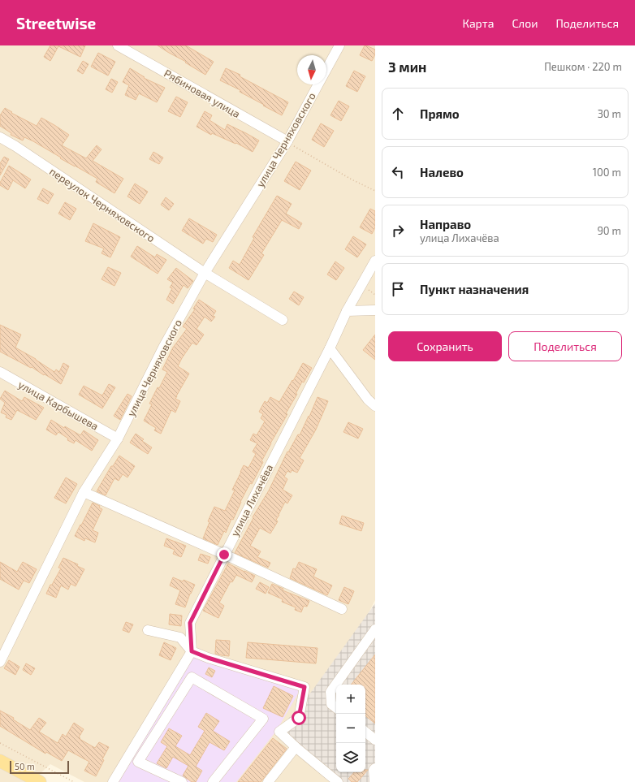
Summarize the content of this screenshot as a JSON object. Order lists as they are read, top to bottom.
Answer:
{
  "streets": {
    "street": [
      "Рябиновая улица",
      "улица Черняховского",
      "переулок Черняховского",
      "улица Карбышева",
      "улица Лихачёва"
    ]
  },
  "crossings": [
    ["Рябиновая улица", "улица Черняховского"],
    ["улица Черняховского", "переулок Черняховского"],
    ["улица Черняховского", "улица Карбышева"]
  ],
  "scale_bar": "50 m",
  "north": "bottom",
  "page": {
    "header": "Streetwise",
    "nav": ["Карта", "Слои", "Поделиться"],
    "heading": ["3 мин", "Пешком · 220 m"],
    "list": [
      ["Прямо", "30 m"],
      ["Налево", "100 m"],
      ["Направо", "улица Лихачёва", "90 m"],
      "Пункт назначения"
    ],
    "buttons": ["Сохранить", "Поделиться"],
    "map_buttons": ["+", "−"],
    "scale": "50 m"
  }
}
